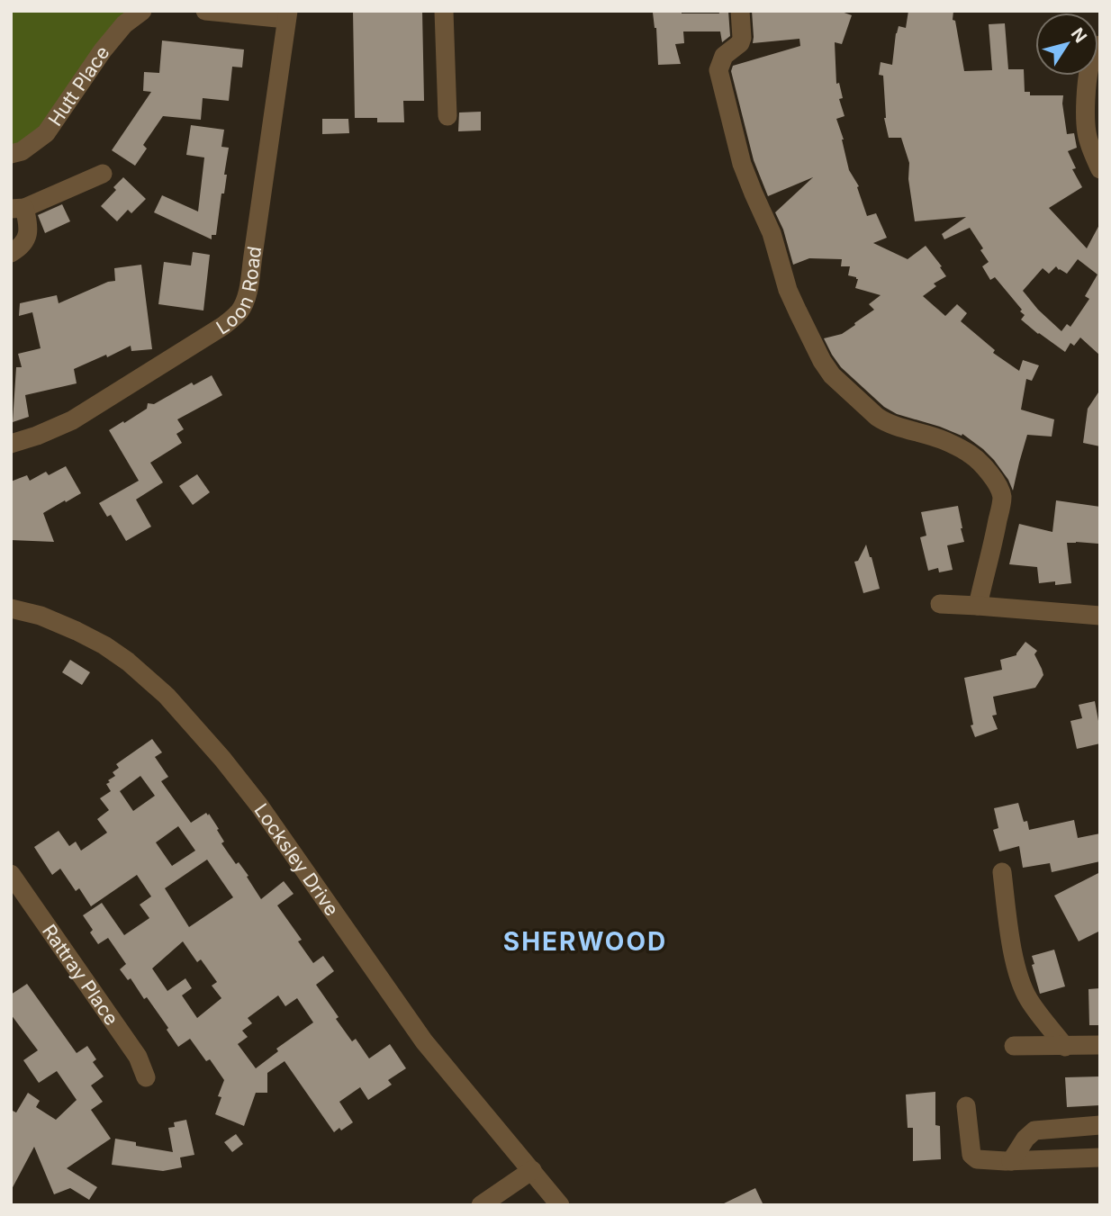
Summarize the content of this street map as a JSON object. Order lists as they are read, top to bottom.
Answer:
{
  "streets": {
    "street": [
      "Hutt Place",
      "Loon Road",
      "Locksley Drive",
      "Rattray Place"
    ]
  },
  "districts": ["SHERWOOD"],
  "north": "top right"
}
